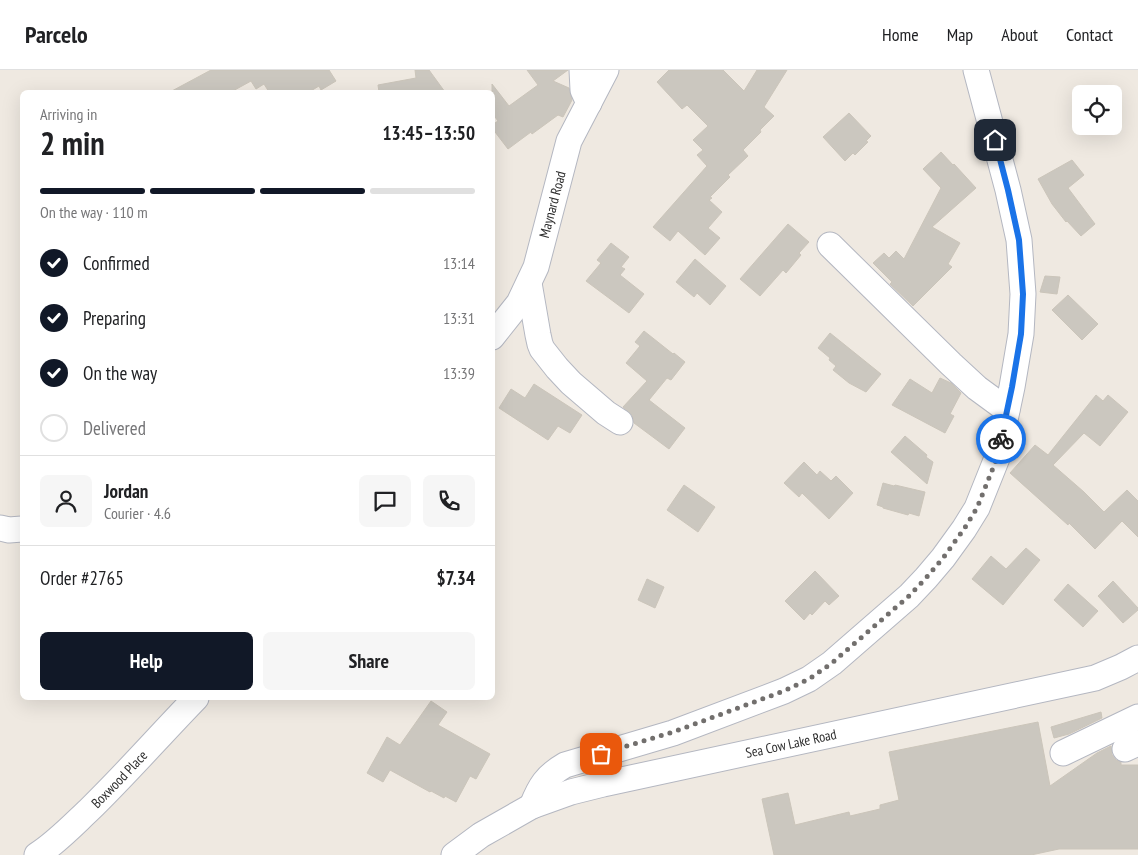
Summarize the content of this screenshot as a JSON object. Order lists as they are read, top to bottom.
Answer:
{
  "streets": {
    "street": ["Maynard Road", "Sea Cow Lake Road", "Boxwood Place"]
  },
  "page": {
    "header": "Parcelo",
    "nav": [
      "Home",
      "Map",
      "About",
      "Contact"
    ],
    "heading": ["2 min", "Arriving in", "13:45–13:50"],
    "panel": [
      "Jordan",
      "Courier · 4.6",
      "Order #2765",
      "$7.34"
    ],
    "bar": "On the way · 110 m",
    "list": [
      ["Confirmed", "13:14"],
      ["Preparing", "13:31"],
      ["On the way", "13:39"],
      "Delivered"
    ],
    "buttons": ["Help", "Share"]
  }
}
